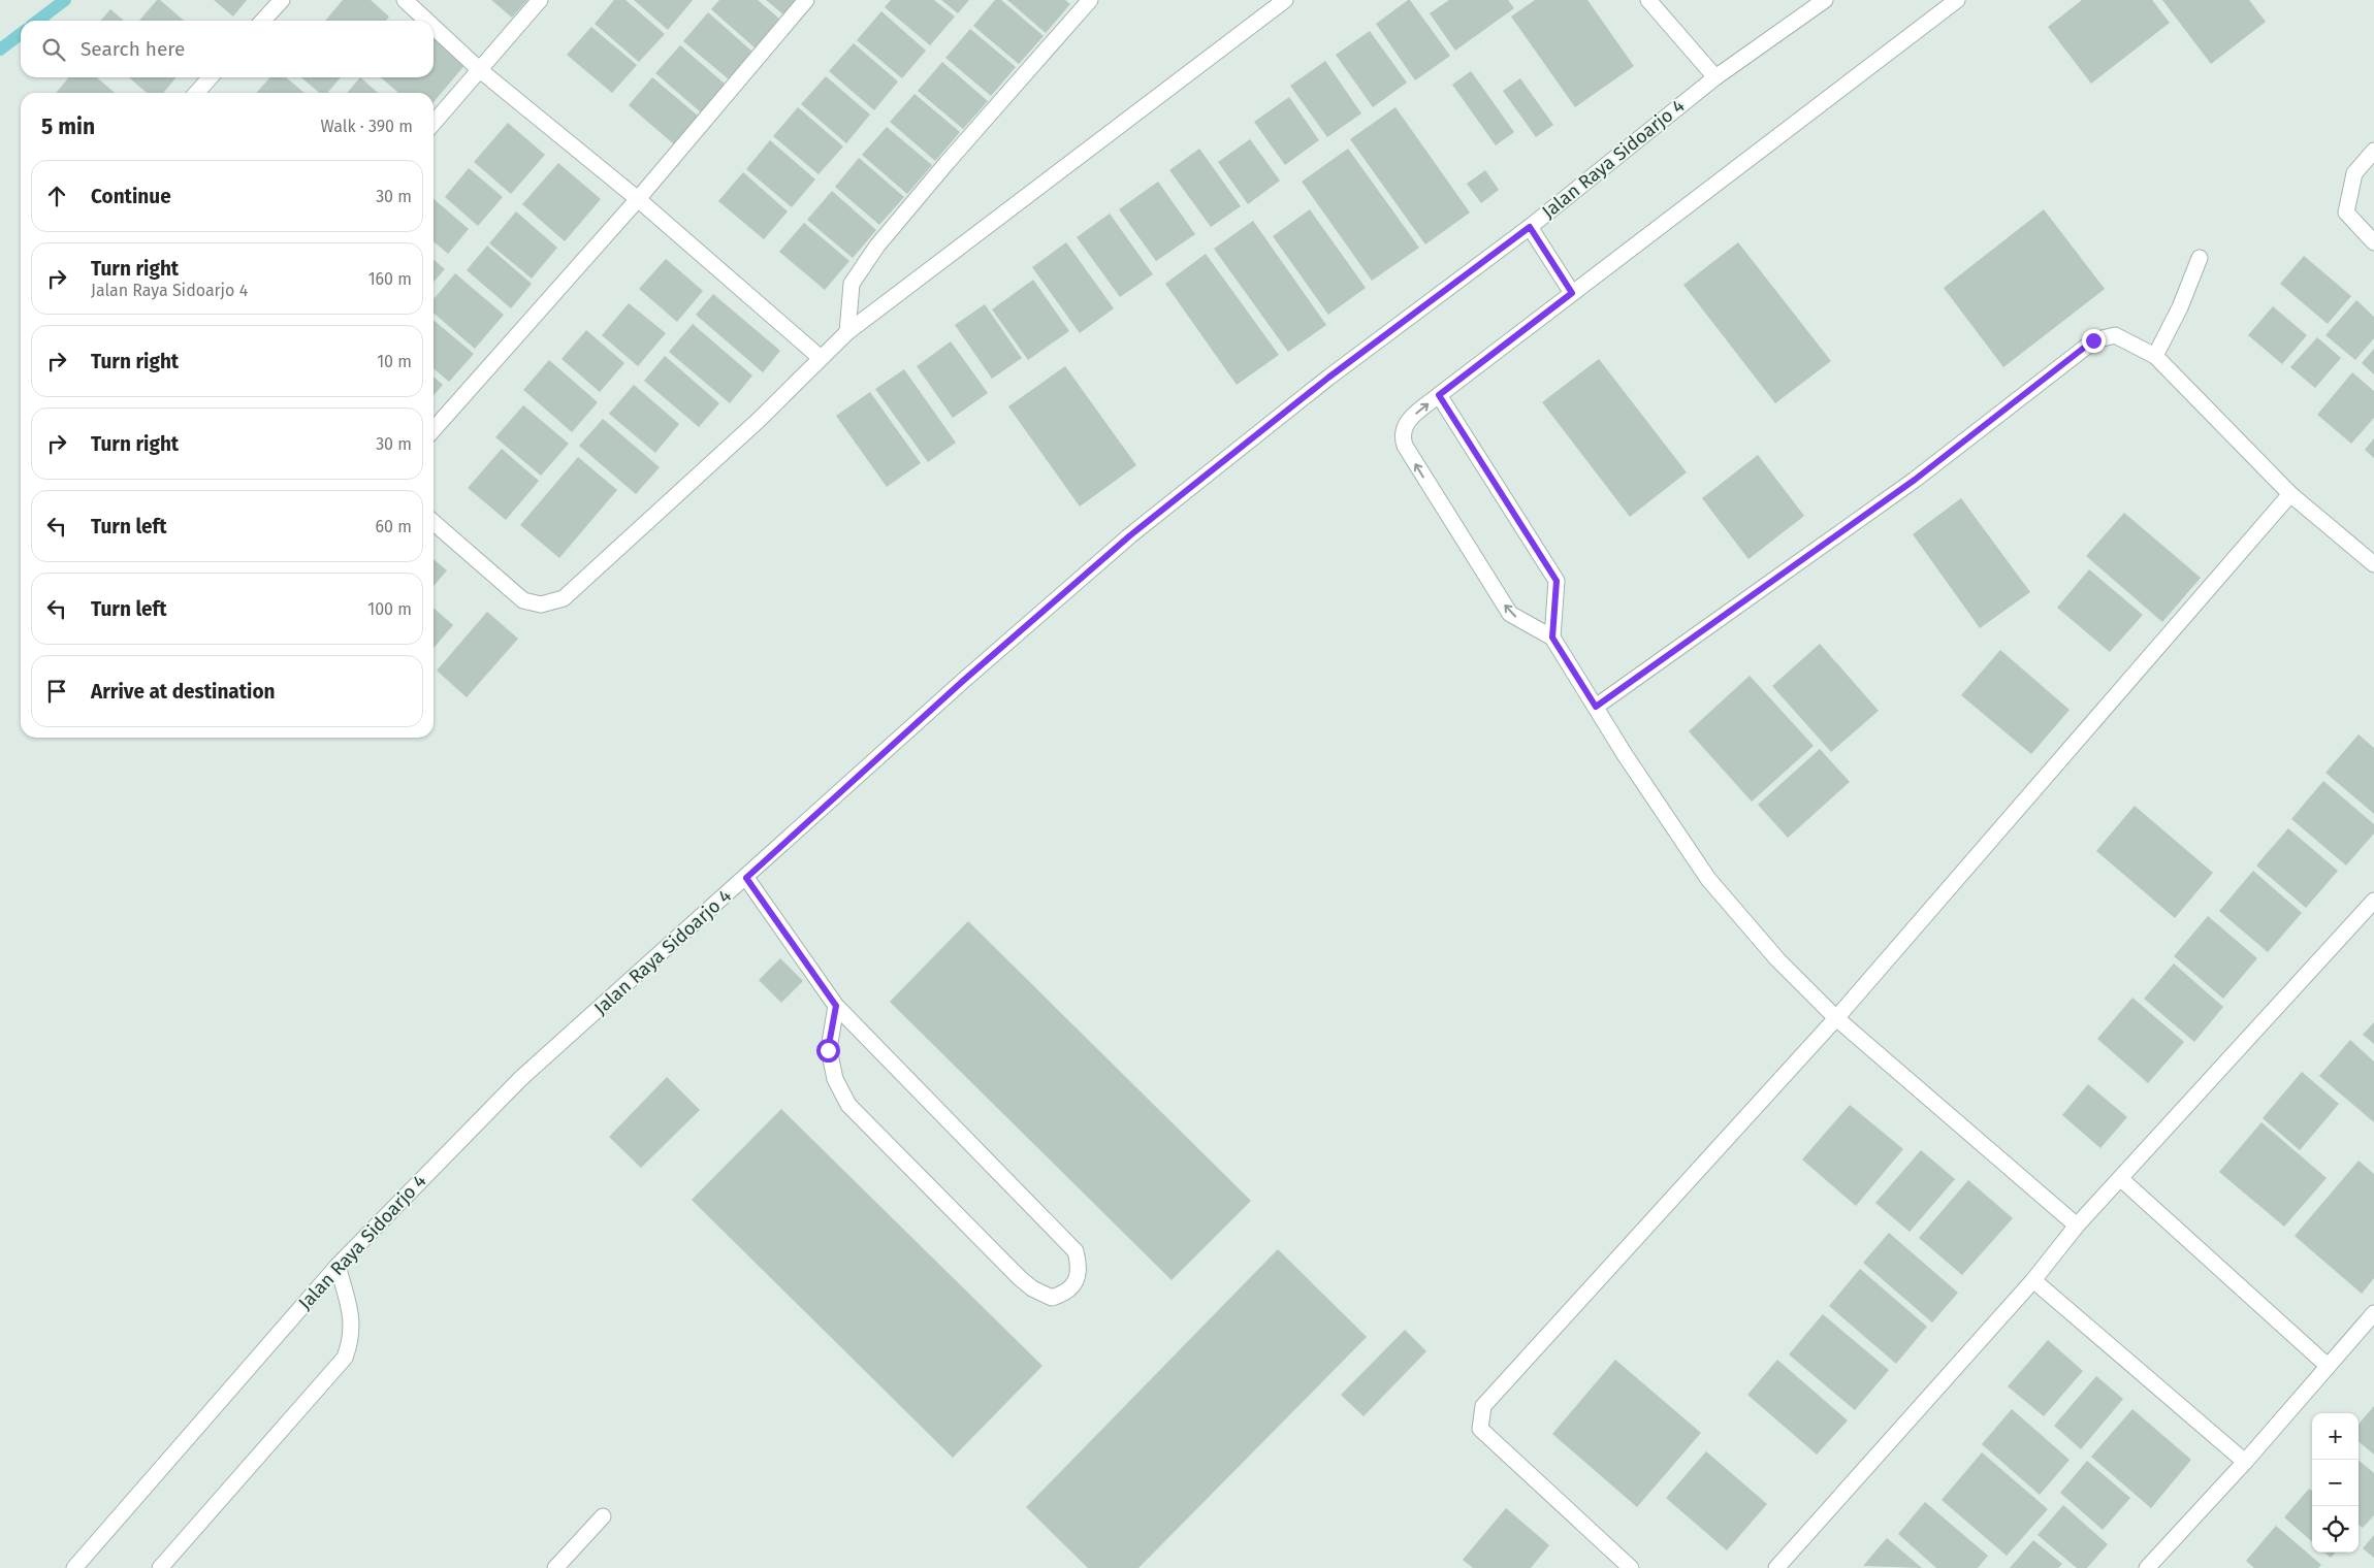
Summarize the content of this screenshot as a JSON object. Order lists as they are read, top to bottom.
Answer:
{
  "streets": {
    "street": ["Jalan Raya Sidoarjo 4"]
  },
  "page": {
    "search": "Search here",
    "heading": ["5 min", "Walk · 390 m"],
    "list": [
      ["Continue", "30 m"],
      ["Turn right", "Jalan Raya Sidoarjo 4", "160 m"],
      ["Turn right", "10 m"],
      ["Turn right", "30 m"],
      ["Turn left", "60 m"],
      ["Turn left", "100 m"],
      "Arrive at destination"
    ],
    "map_buttons": ["+", "−"]
  }
}
